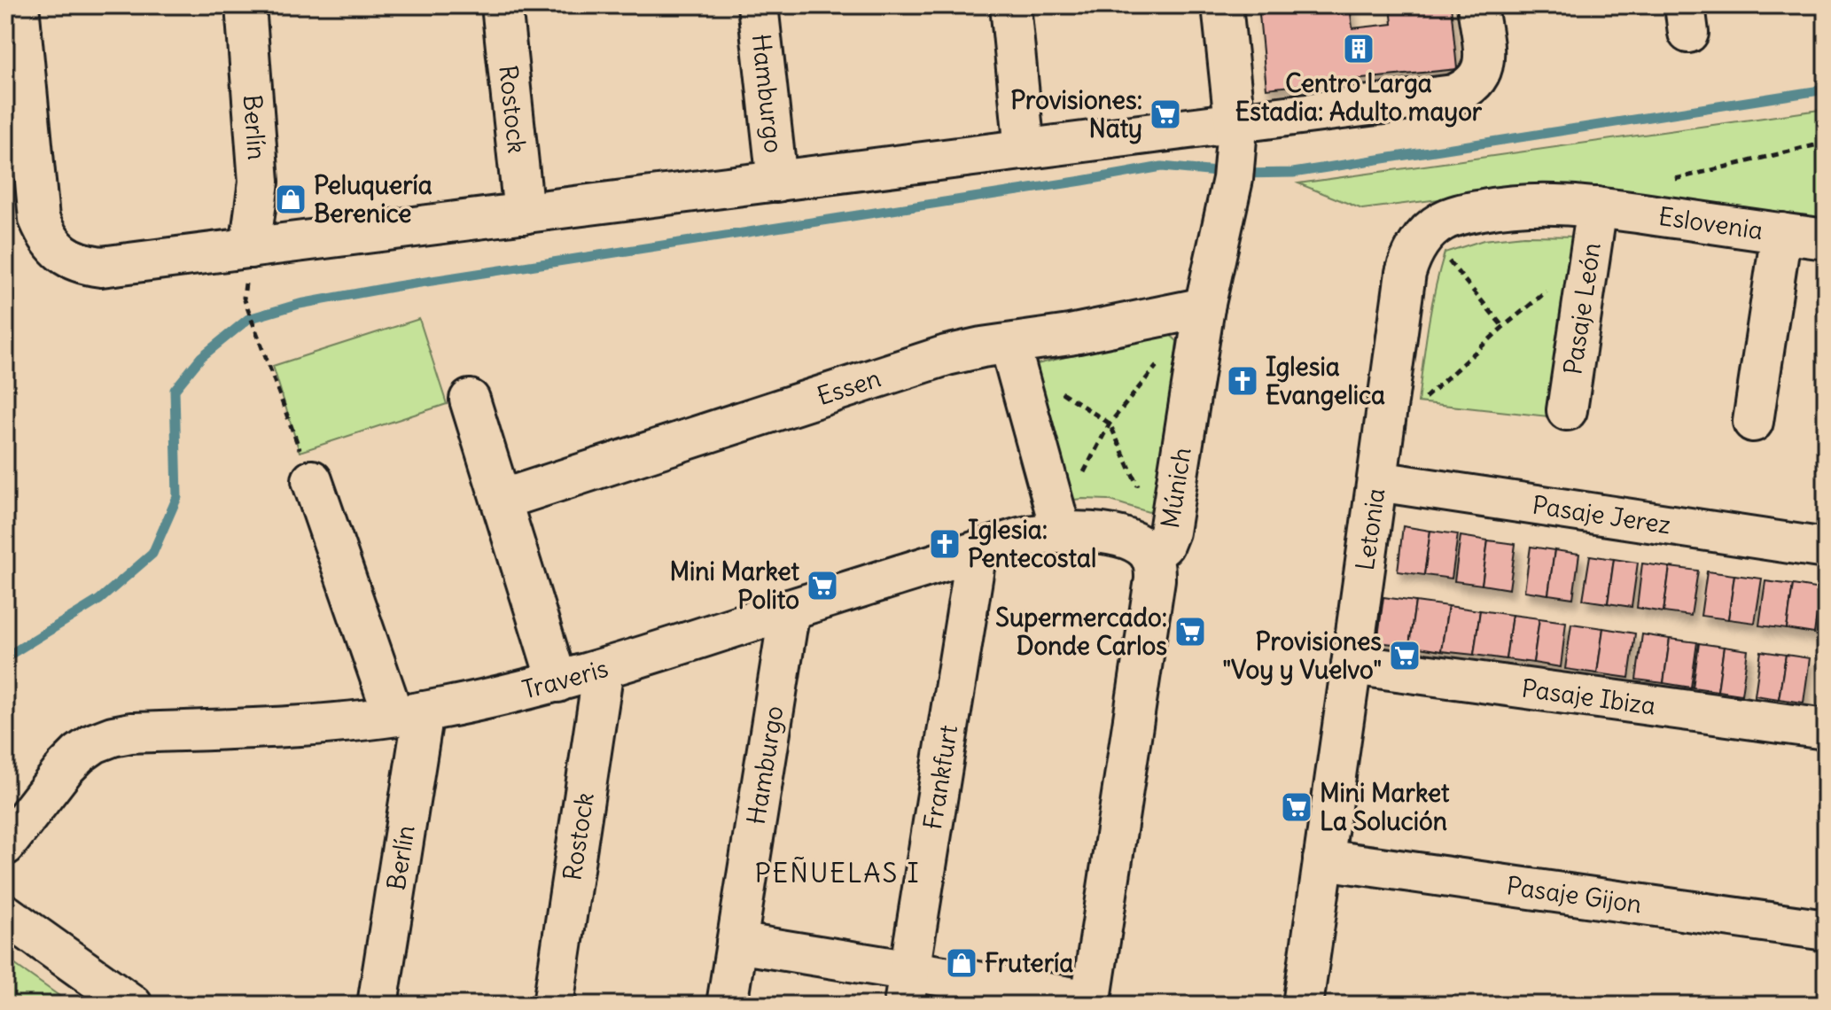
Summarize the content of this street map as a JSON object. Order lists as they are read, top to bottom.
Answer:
{
  "streets": {
    "street": [
      "Hamburgo",
      "Rostock",
      "Berlín",
      "Eslovenia",
      "Pasaje León",
      "Essen",
      "Múnich",
      "Pasaje Jerez",
      "Letonia",
      "Traveris",
      "Pasaje Ibiza",
      "Frankfurt",
      "Pasaje Gijon"
    ]
  },
  "crossings": [
    ["Hamburgo", "Traveris"],
    ["Rostock", "Traveris"],
    ["Berlín", "Traveris"],
    ["Eslovenia", "Pasaje León"],
    ["Eslovenia", "Letonia"],
    ["Pasaje León", "Letonia"],
    ["Essen", "Múnich"],
    ["Múnich", "Traveris"],
    ["Pasaje Jerez", "Letonia"],
    ["Letonia", "Pasaje Ibiza"],
    ["Letonia", "Pasaje Gijon"],
    ["Traveris", "Frankfurt"]
  ],
  "districts": ["PEÑUELAS I"],
  "places": {
    "building": ["Centro Larga Estadia: Adulto mayor"],
    "supermarket": [
      "Provisiones: Naty",
      "Mini Market Polito",
      "Supermercado: Donde Carlos",
      "Provisiones \"Voy y Vuelvo\"",
      "Mini Market La Solución"
    ],
    "shop": ["Peluquería Berenice", "Frutería"],
    "church": ["Iglesia Evangelica", "Iglesia: Pentecostal"]
  }
}
